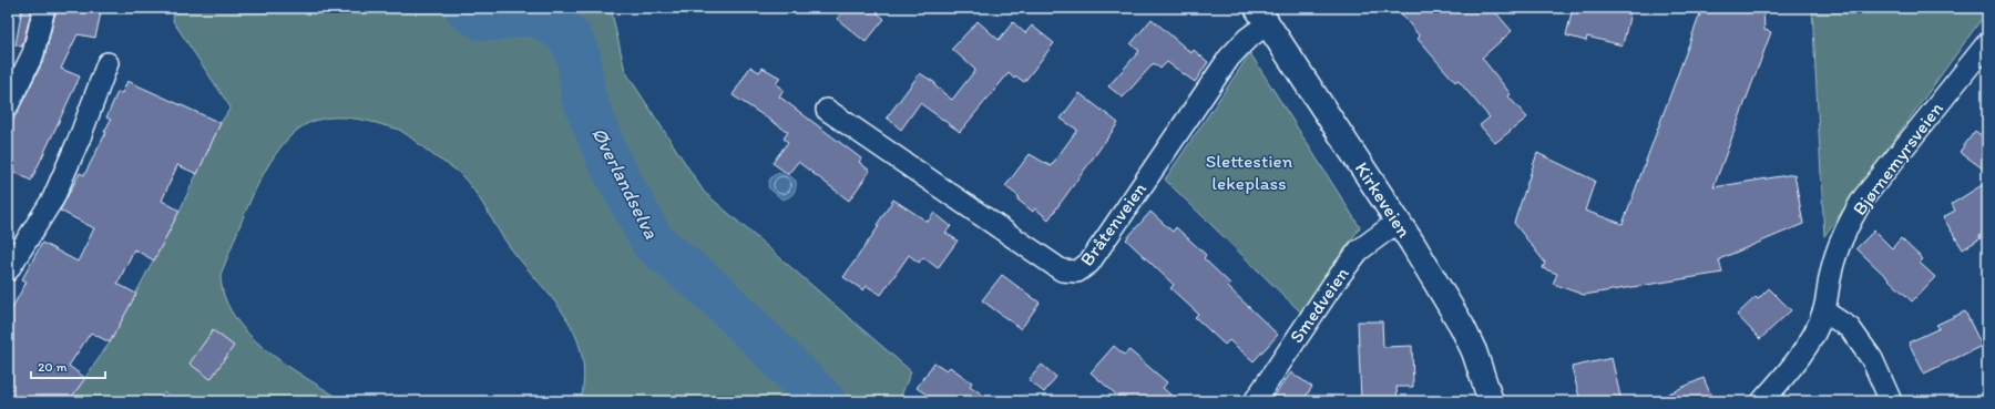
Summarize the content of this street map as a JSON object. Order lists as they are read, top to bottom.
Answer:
{
  "streets": {
    "main road": ["Kirkeveien"],
    "street": ["Bjørnemyrsveien", "Bråtenveien", "Smedveien"]
  },
  "crossings": [
    ["Kirkeveien", "Bråtenveien"],
    ["Kirkeveien", "Smedveien"]
  ],
  "water": ["Øverlandselva"],
  "parks": ["Slettestien lekeplass"],
  "scale_bar": "20 m"
}
